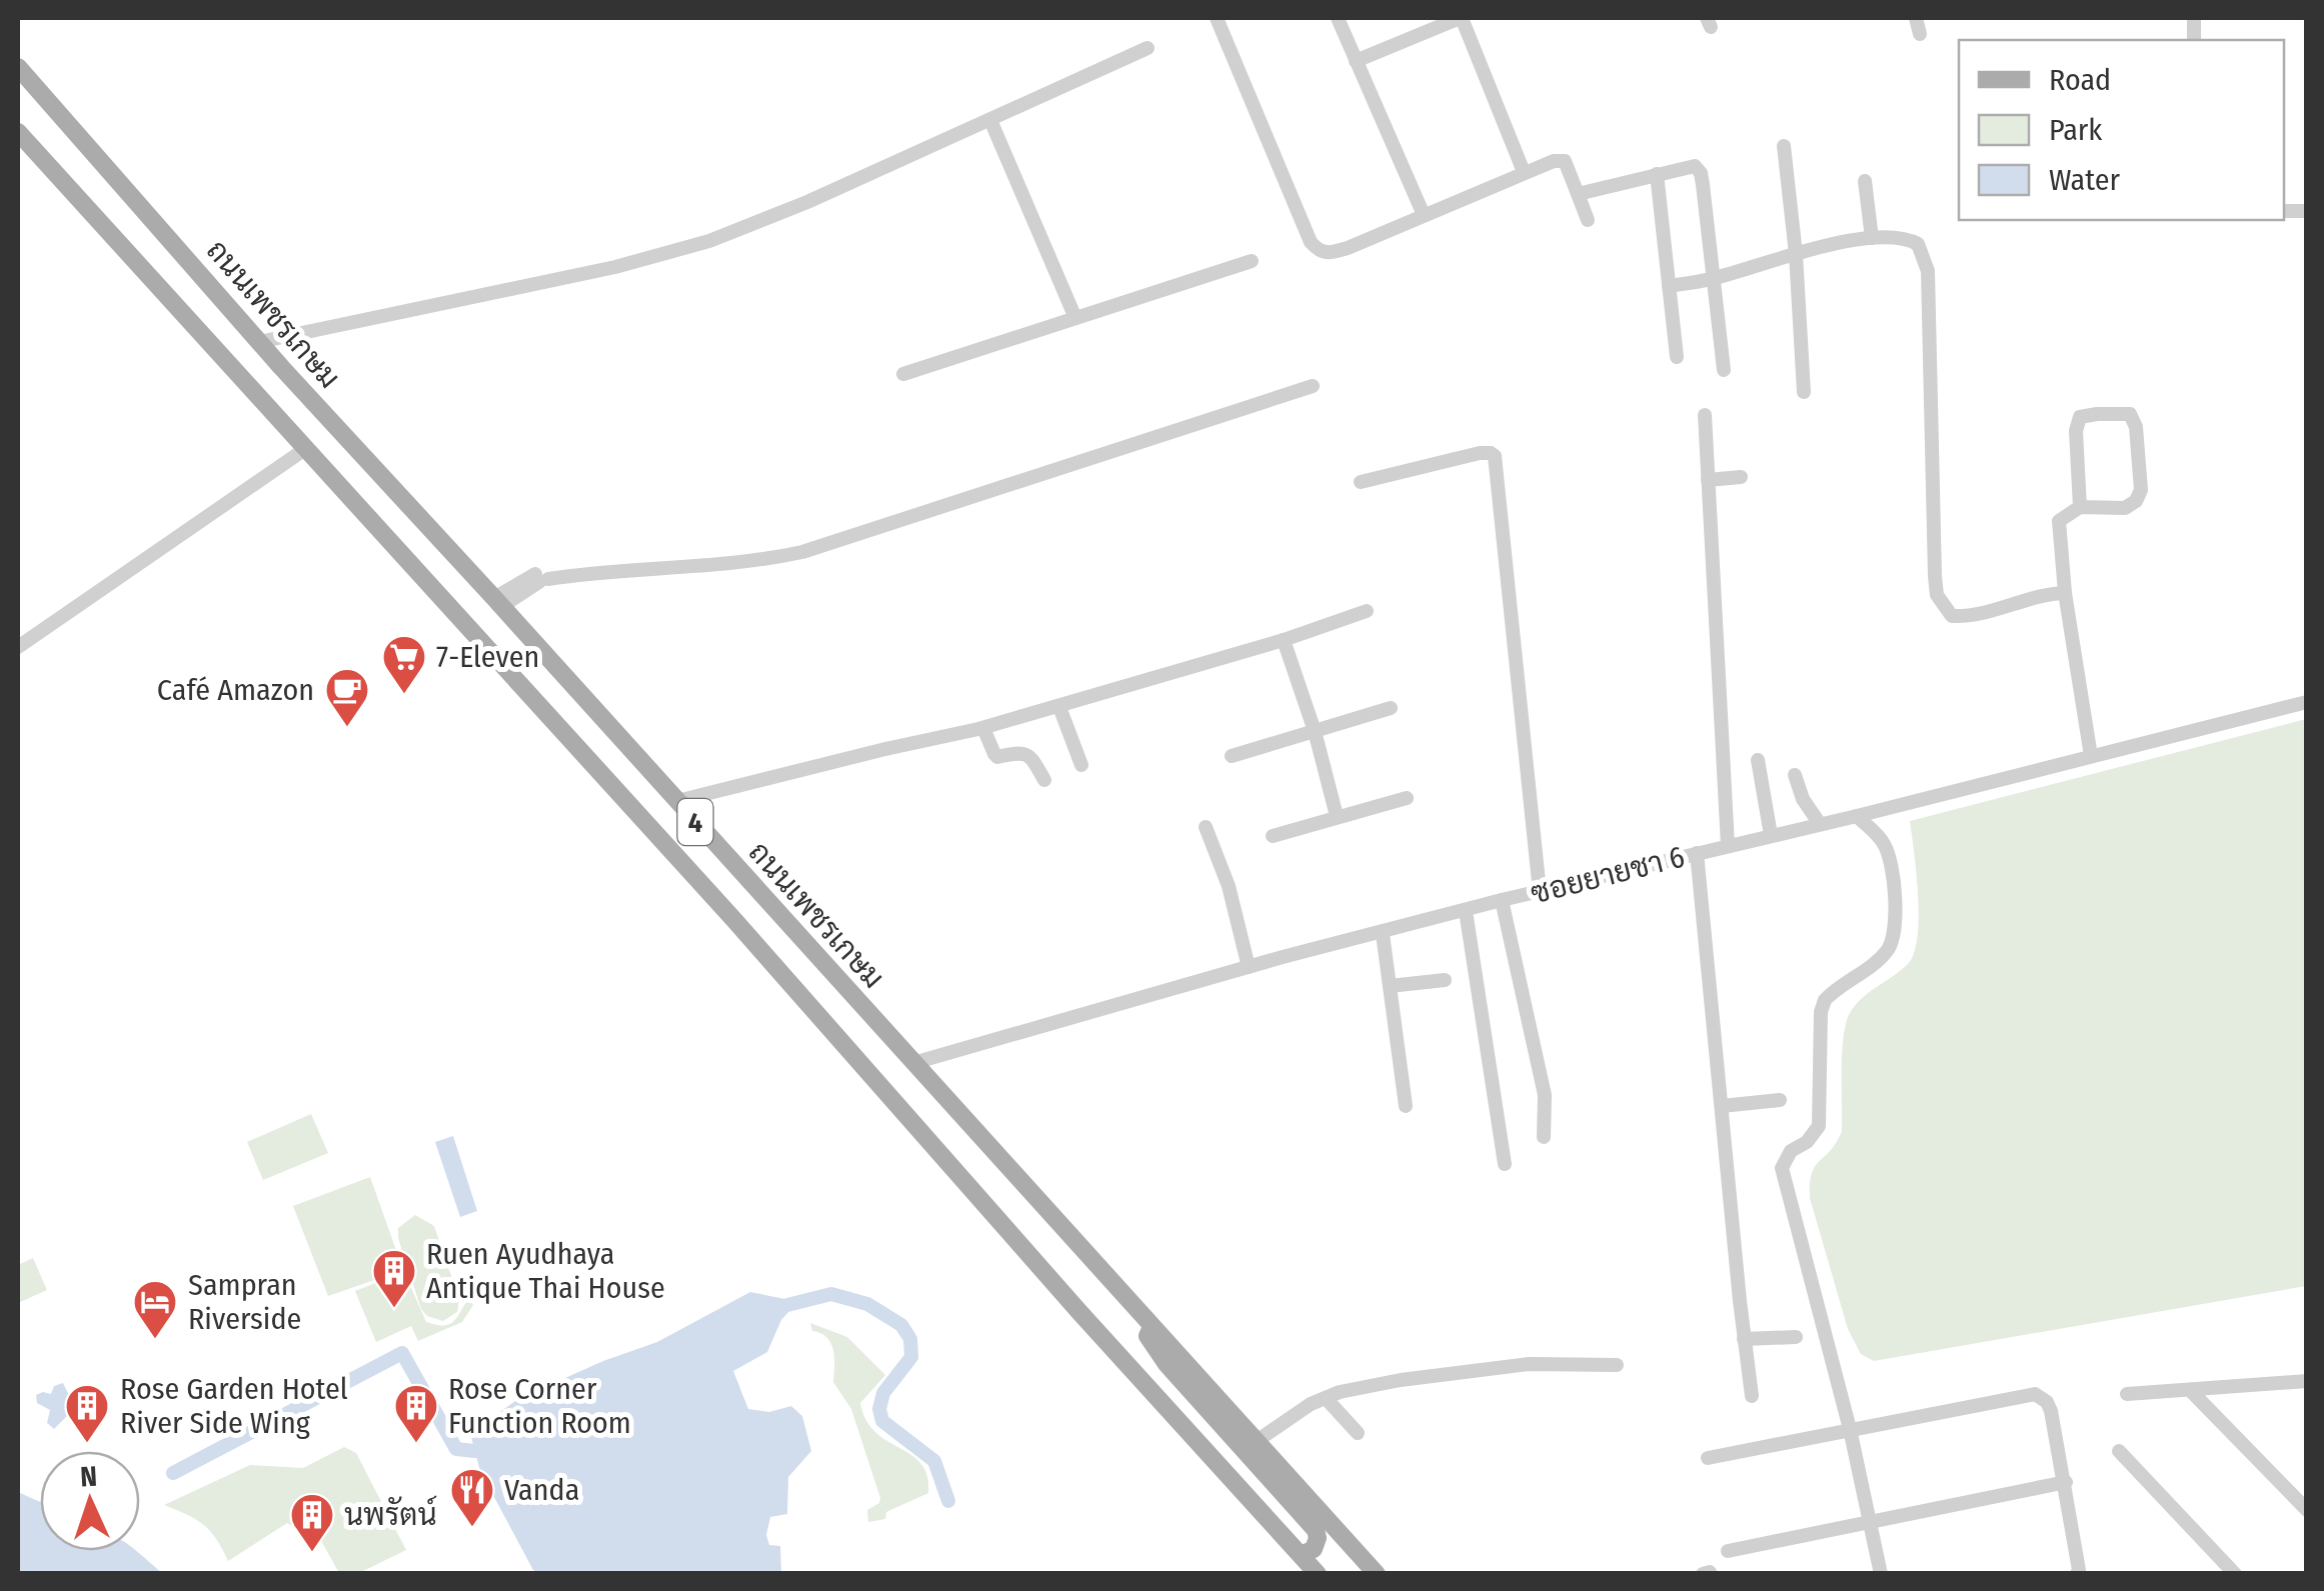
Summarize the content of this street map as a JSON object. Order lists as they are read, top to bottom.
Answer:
{
  "streets": {
    "main road": ["ถนนเพชรเกษม", "4"],
    "street": ["ซอยยายชา 6"]
  },
  "crossings": [
    ["ถนนเพชรเกษม", "ซอยยายชา 6"]
  ],
  "places": {
    "supermarket": ["7-Eleven"],
    "cafe": ["Café Amazon"],
    "building": [
      "Ruen Ayudhaya Antique Thai House",
      "Rose Garden Hotel River Side Wing",
      "Rose Corner Function Room",
      "นพรัตน์"
    ],
    "hotel": ["Sampran Riverside"],
    "restaurant": ["Vanda"]
  },
  "legend": ["Road", "Park", "Water"],
  "north": "top"
}
